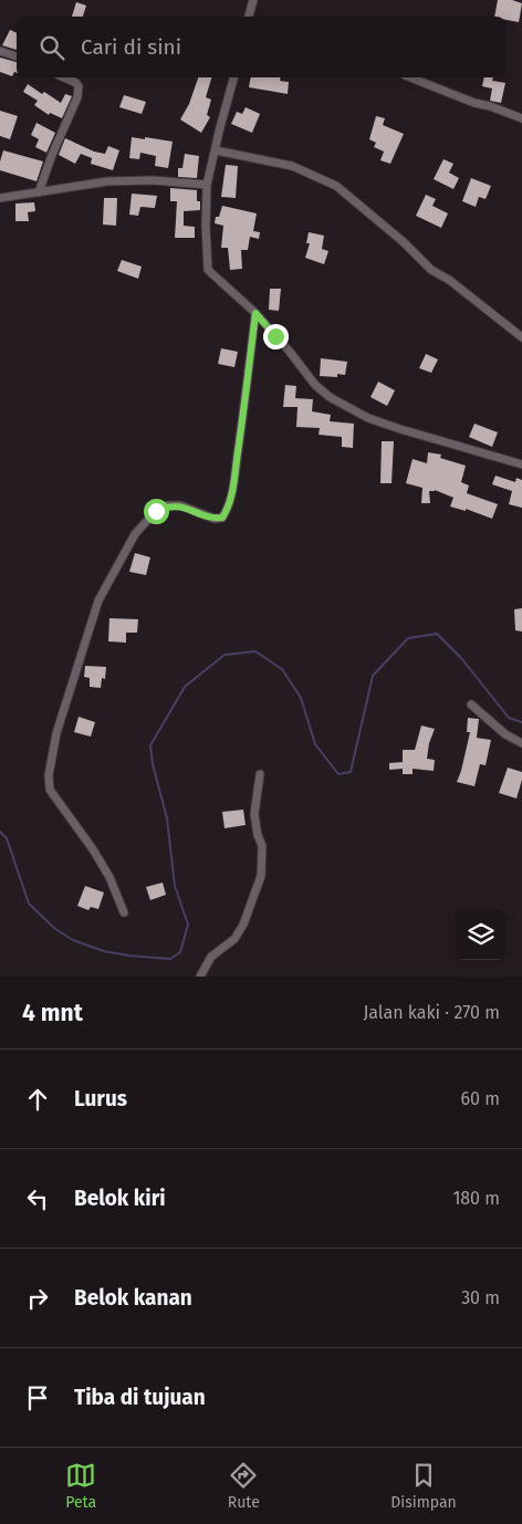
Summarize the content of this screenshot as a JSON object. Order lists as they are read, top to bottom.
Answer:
{
  "page": {
    "search": "Cari di sini",
    "heading": ["4 mnt", "Jalan kaki · 270 m"],
    "list": [
      ["Lurus", "60 m"],
      ["Belok kiri", "180 m"],
      ["Belok kanan", "30 m"],
      "Tiba di tujuan"
    ],
    "nav": ["Peta", "Rute", "Disimpan"]
  }
}
